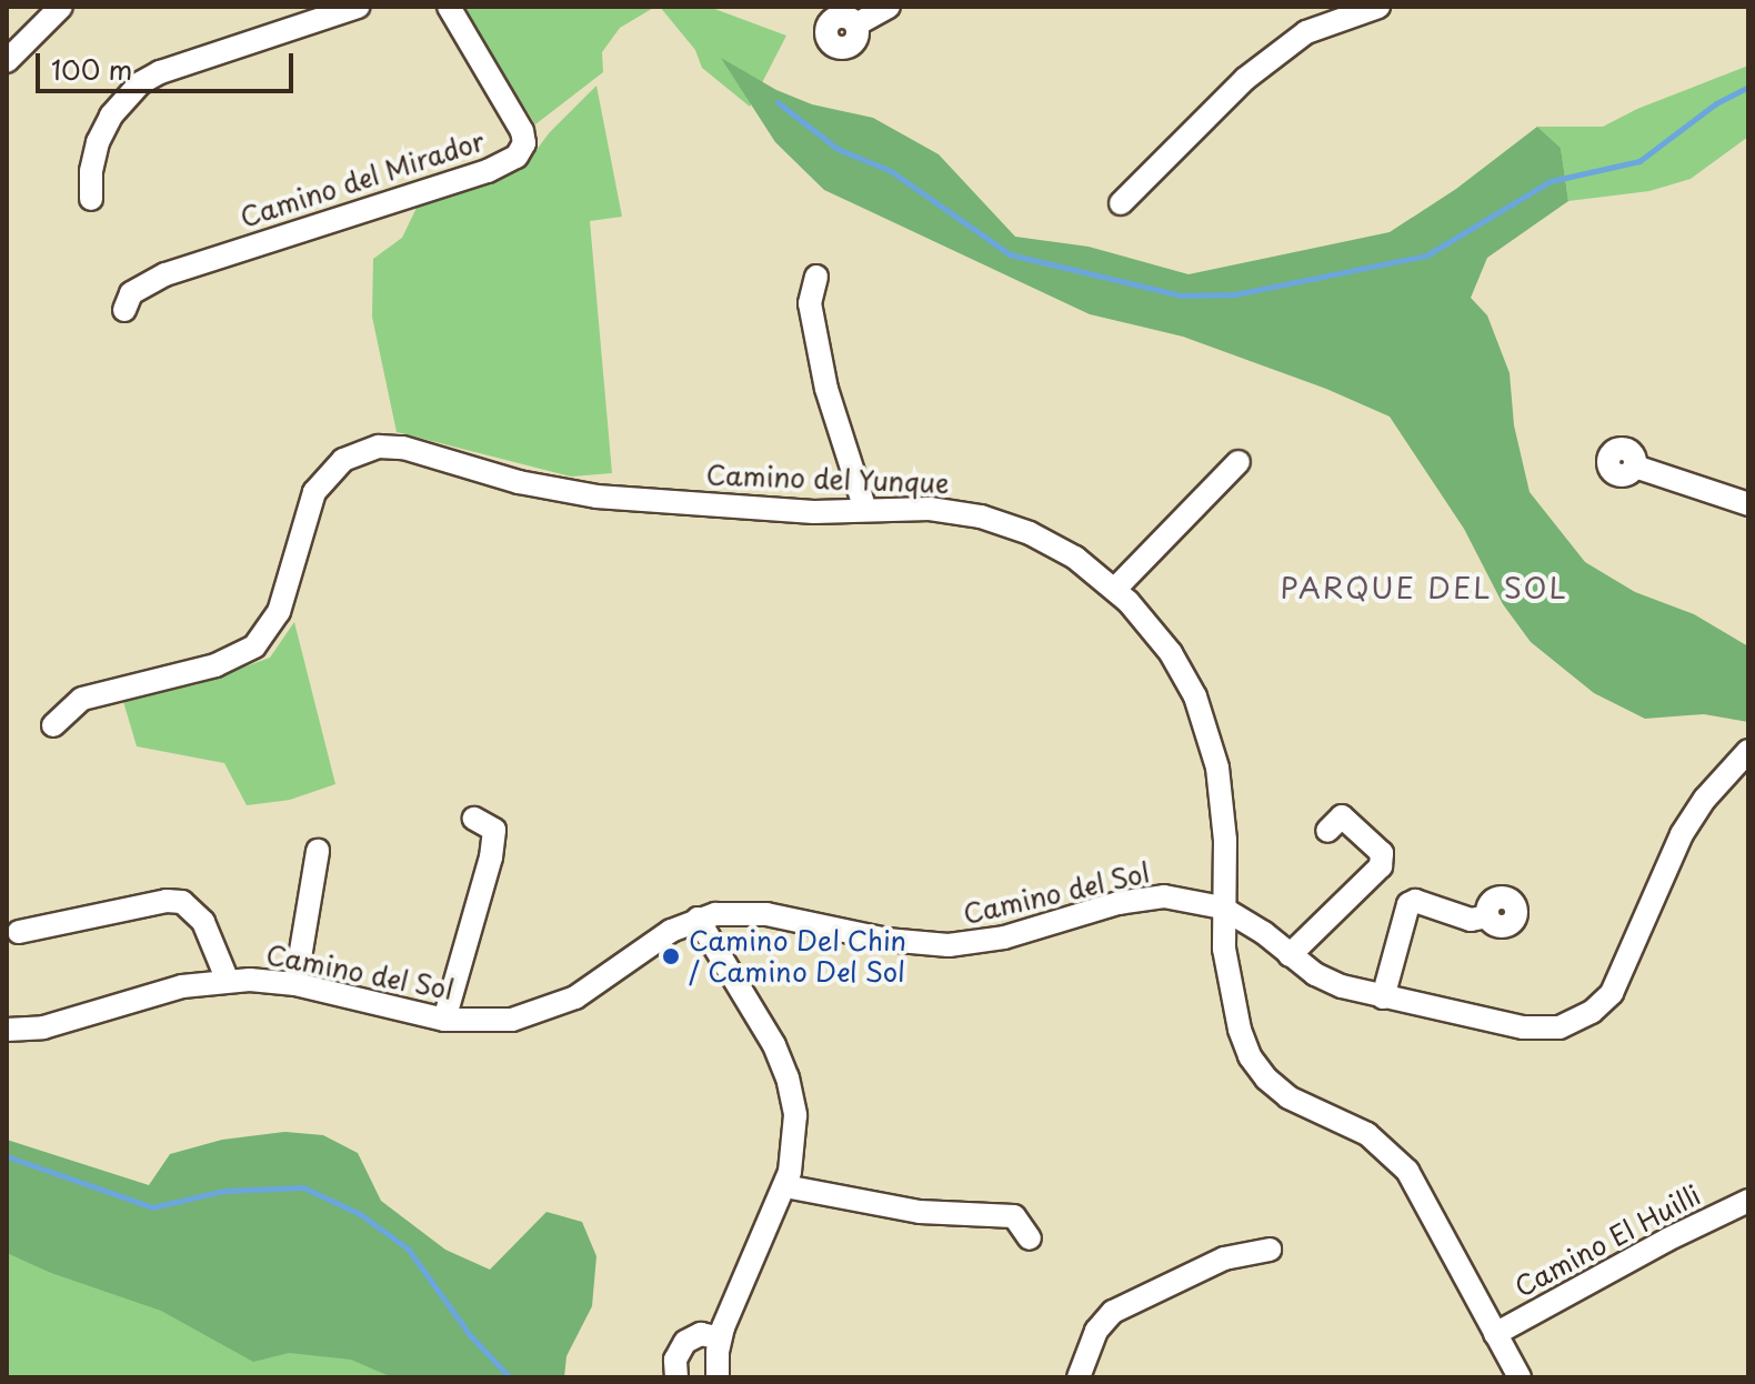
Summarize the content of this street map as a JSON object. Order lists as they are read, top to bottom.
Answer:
{
  "streets": {
    "street": [
      "Camino del Mirador",
      "Camino del Yunque",
      "Camino del Sol",
      "Camino El Huilli"
    ]
  },
  "crossings": [
    ["Camino del Yunque", "Camino del Sol"],
    ["Camino del Yunque", "Camino El Huilli"]
  ],
  "districts": ["PARQUE DEL SOL"],
  "places": ["Camino Del Chin / Camino Del Sol"],
  "scale_bar": "100 m"
}
